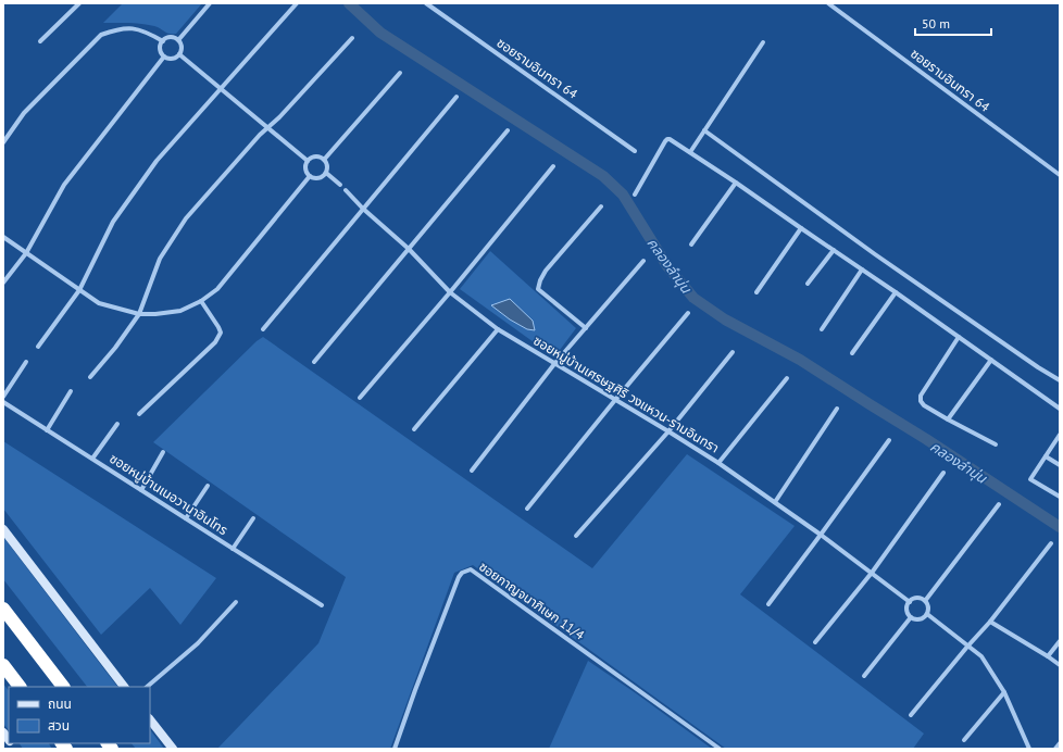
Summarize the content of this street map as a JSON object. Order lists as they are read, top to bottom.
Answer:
{
  "streets": {
    "street": [
      "ซอยรามอินทรา 64",
      "ซอยหมู่บ้านเศรษฐศิริ วงแหวน-รามอินทรา",
      "ซอยหมู่บ้านเนอวานาอินโทร",
      "ซอยกาญจนาภิเษก 11/4"
    ]
  },
  "water": ["คลองลำนุ่น"],
  "legend": ["ถนน", "สวน"],
  "scale_bar": "50 m"
}
